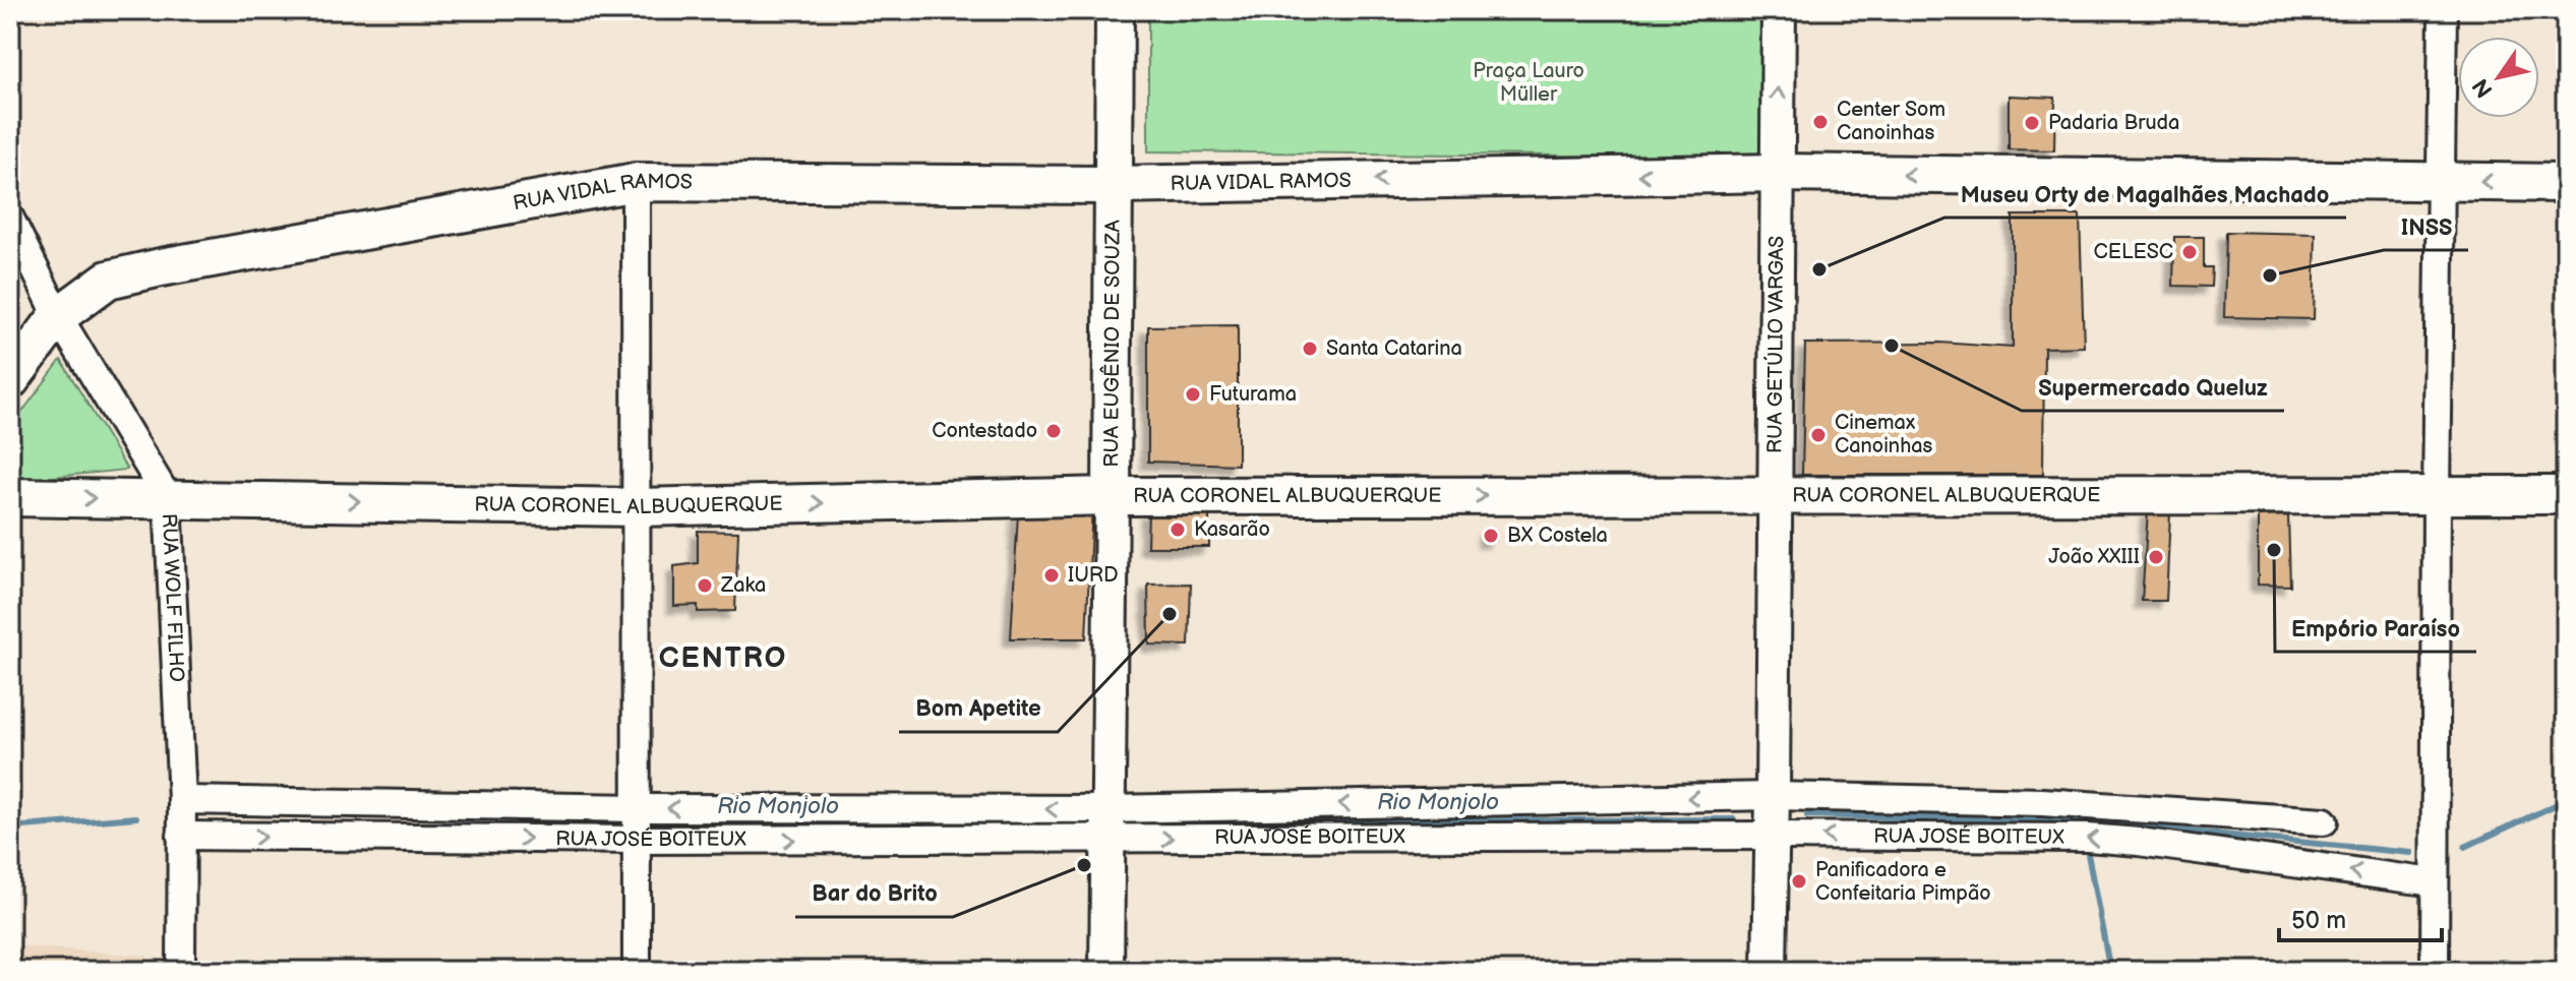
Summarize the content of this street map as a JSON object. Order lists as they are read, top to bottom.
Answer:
{
  "streets": {
    "main road": ["RUA VIDAL RAMOS", "RUA EUGÊNIO DE SOUZA", "RUA CORONEL ALBUQUERQUE"],
    "street": ["RUA GETÚLIO VARGAS", "RUA WOLF FILHO", "RUA JOSÉ BOITEUX"]
  },
  "crossings": [
    ["RUA VIDAL RAMOS", "RUA EUGÊNIO DE SOUZA"],
    ["RUA VIDAL RAMOS", "RUA GETÚLIO VARGAS"],
    ["RUA VIDAL RAMOS", "RUA WOLF FILHO"],
    ["RUA EUGÊNIO DE SOUZA", "RUA CORONEL ALBUQUERQUE"],
    ["RUA EUGÊNIO DE SOUZA", "RUA JOSÉ BOITEUX"],
    ["RUA GETÚLIO VARGAS", "RUA CORONEL ALBUQUERQUE"],
    ["RUA GETÚLIO VARGAS", "RUA JOSÉ BOITEUX"],
    ["RUA CORONEL ALBUQUERQUE", "RUA WOLF FILHO"],
    ["RUA WOLF FILHO", "RUA JOSÉ BOITEUX"]
  ],
  "one_way": ["RUA VIDAL RAMOS", "RUA CORONEL ALBUQUERQUE"],
  "districts": ["CENTRO"],
  "water": ["Rio Monjolo"],
  "parks": ["Praça Lauro Müller"],
  "places": [
    "Center Som Canoinhas",
    "Padaria Bruda",
    "CELESC",
    "Museu Orty de Magalhães Machado",
    "INSS",
    "Supermercado Queluz",
    "Santa Catarina",
    "Futurama",
    "Contestado",
    "Cinemax Canoinhas",
    "Kasarão",
    "BX Costela",
    "Empório Paraíso",
    "João XXIII",
    "IURD",
    "Zaka",
    "Bom Apetite",
    "Bar do Brito",
    "Panificadora e Confeitaria Pimpão"
  ],
  "scale_bar": "50 m",
  "north": "bottom left"
}
